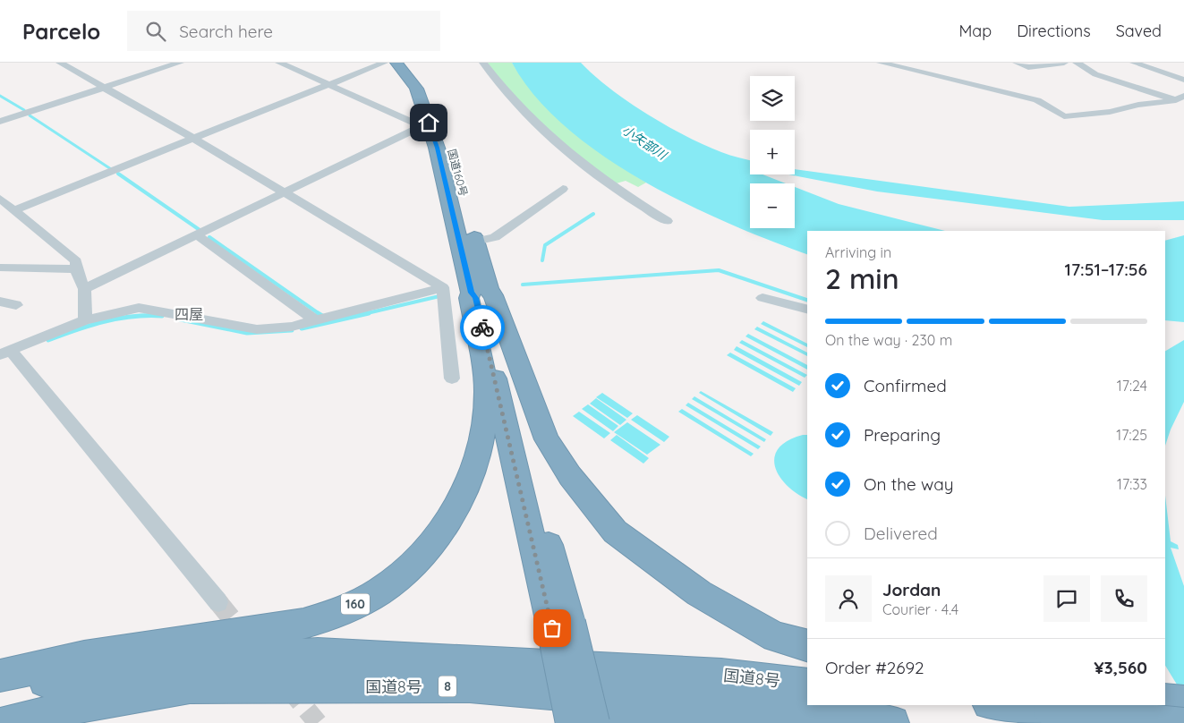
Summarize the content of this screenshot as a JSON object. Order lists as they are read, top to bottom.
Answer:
{
  "streets": {
    "highway": [
      "国道160号",
      "160",
      "国道8号",
      "8"
    ]
  },
  "crossings": [
    ["国道160号", "160"]
  ],
  "districts": ["四屋"],
  "water": ["小矢部川"],
  "page": {
    "header": "Parcelo",
    "search": "Search here",
    "nav": ["Map", "Directions", "Saved"],
    "map_buttons": ["+", "−"],
    "heading": ["2 min", "Arriving in", "17:51–17:56"],
    "panel": [
      "Jordan",
      "Courier · 4.4",
      "Order #2692",
      "¥3,560"
    ],
    "bar": "On the way · 230 m",
    "list": [
      ["Confirmed", "17:24"],
      ["Preparing", "17:25"],
      ["On the way", "17:33"],
      "Delivered"
    ]
  }
}
